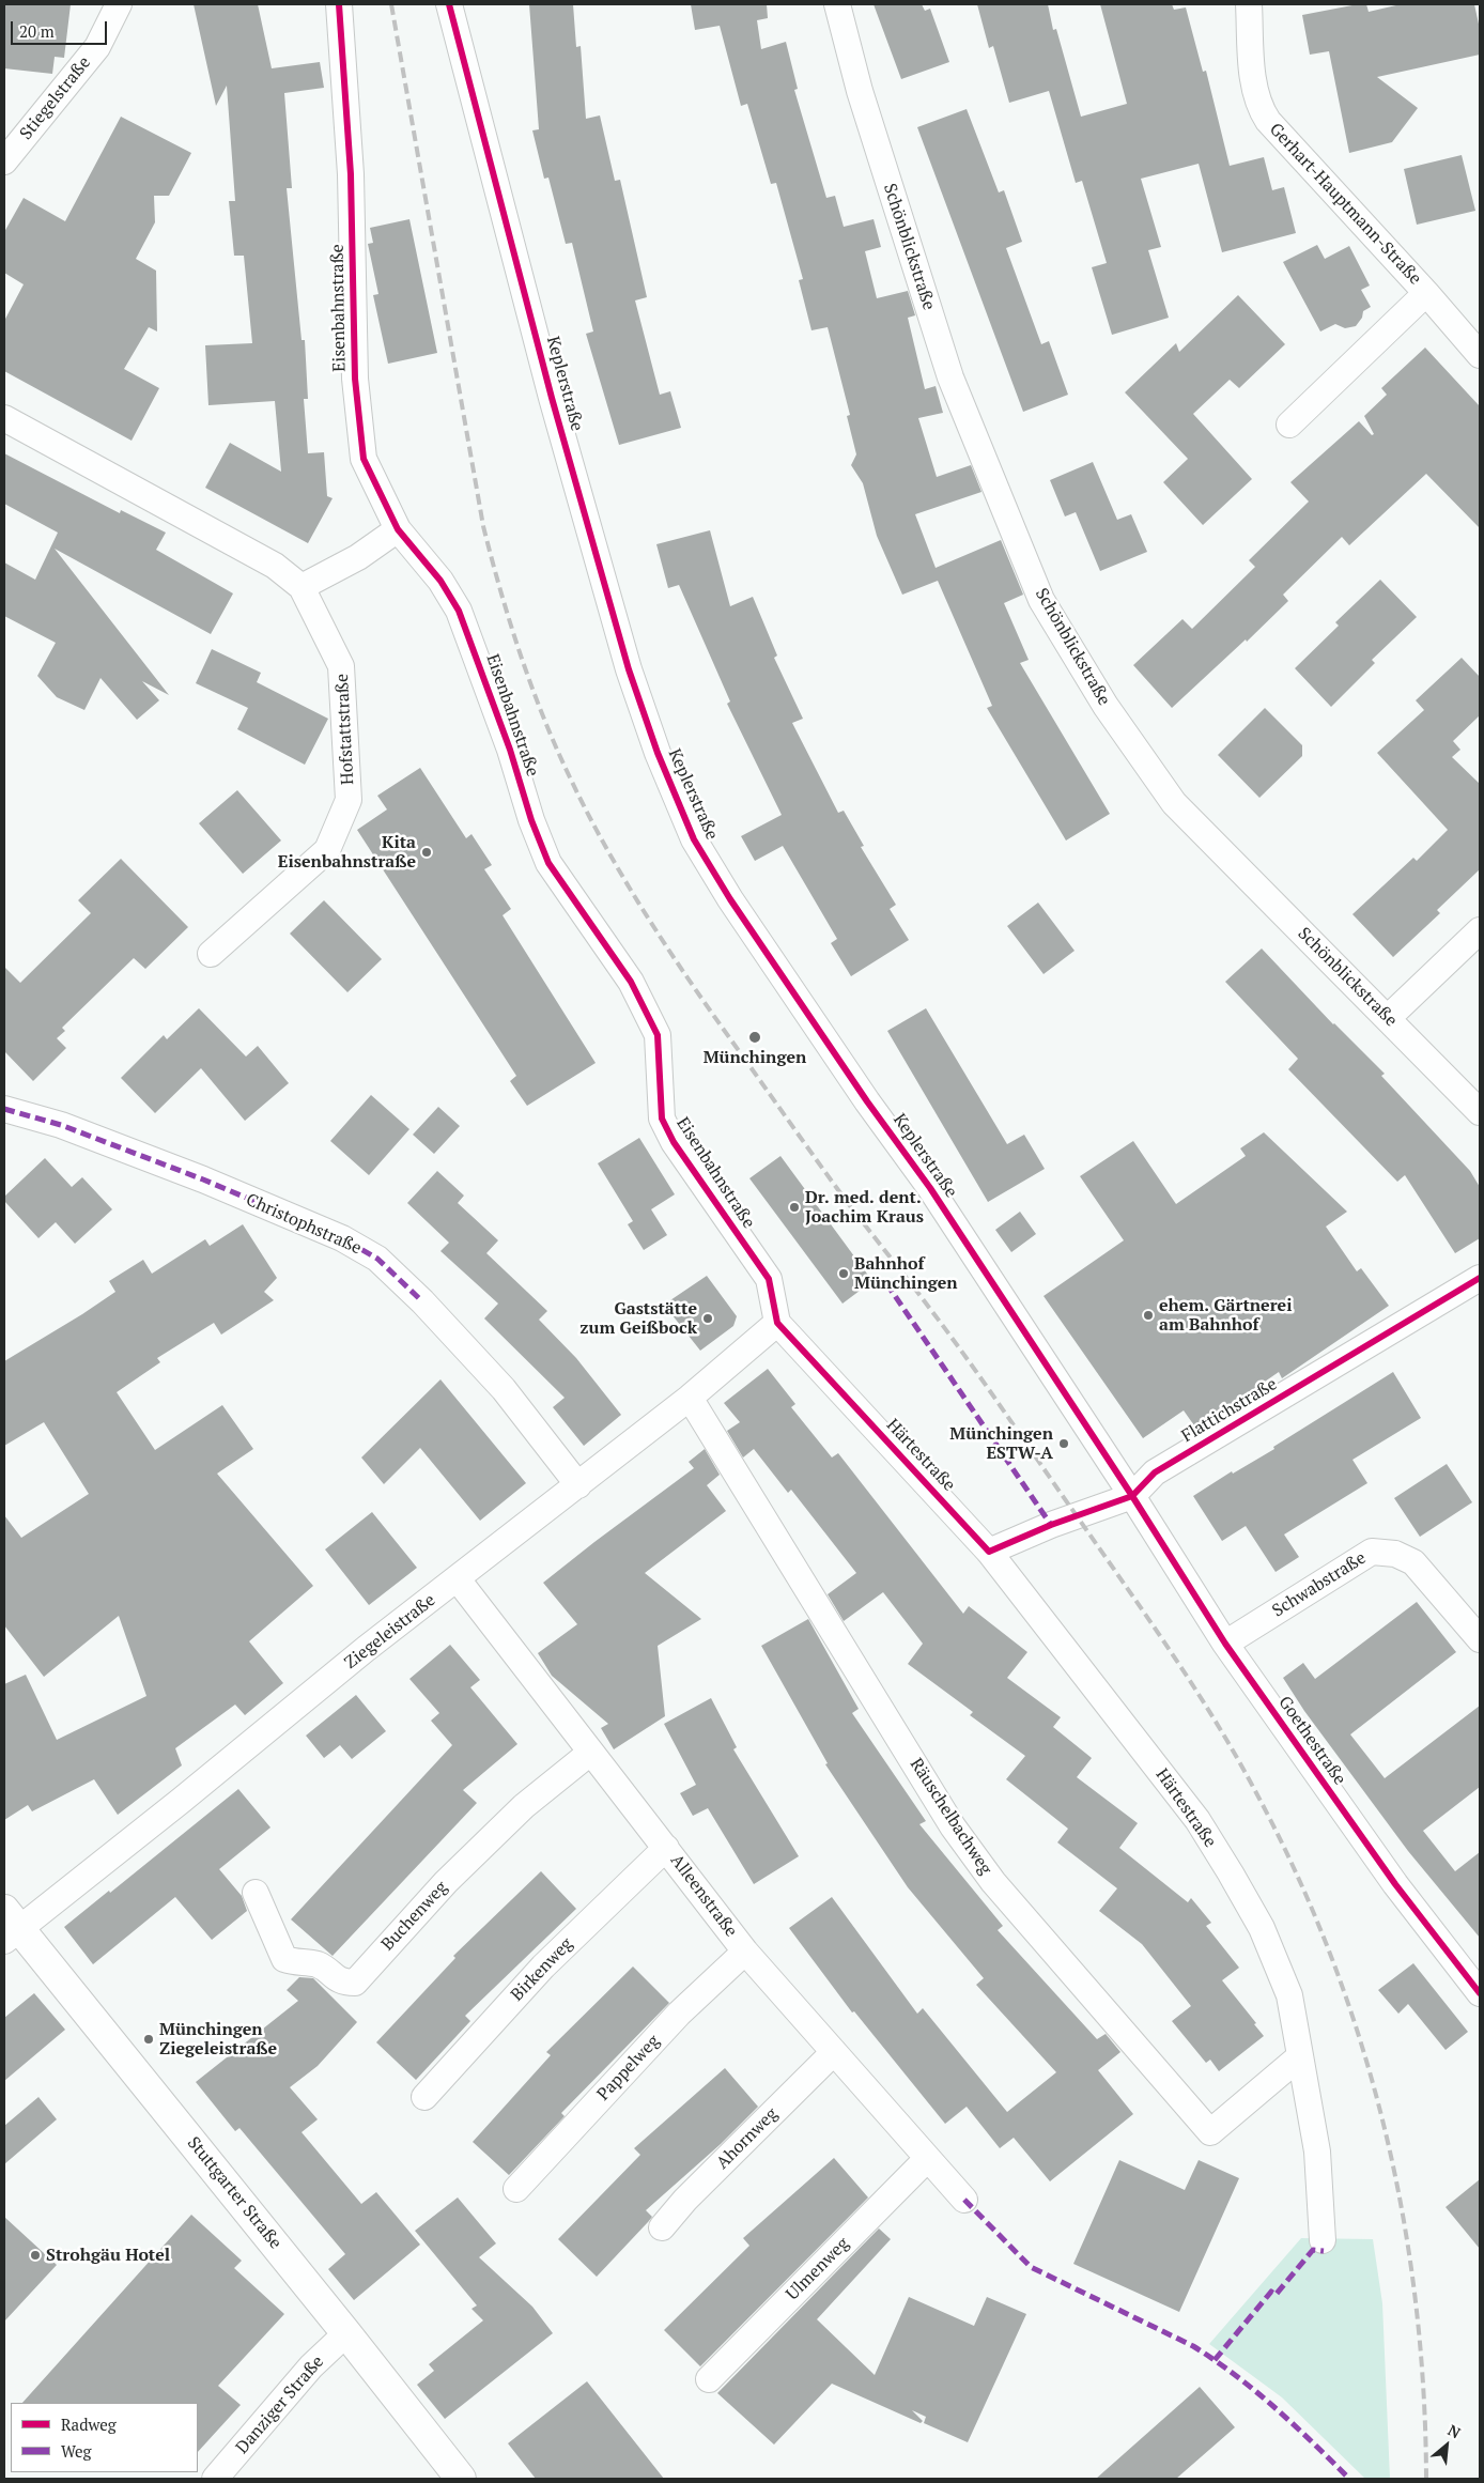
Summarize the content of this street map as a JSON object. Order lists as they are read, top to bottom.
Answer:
{
  "streets": {
    "street": [
      "Stiegelstraße",
      "Gerhart-Hauptmann-Straße",
      "Schönblickstraße",
      "Eisenbahnstraße",
      "Keplerstraße",
      "Hofstattstraße",
      "Christophstraße",
      "Flattichstraße",
      "Härtestraße",
      "Schwabstraße",
      "Ziegeleistraße",
      "Goethestraße",
      "Räuschelbachweg",
      "Alleenstraße",
      "Buchenweg",
      "Birkenweg",
      "Pappelweg",
      "Ahornweg",
      "Stuttgarter Straße",
      "Ulmenweg",
      "Danziger Straße"
    ]
  },
  "crossings": [
    ["Eisenbahnstraße", "Härtestraße"],
    ["Eisenbahnstraße", "Ziegeleistraße"],
    ["Keplerstraße", "Flattichstraße"],
    ["Keplerstraße", "Goethestraße"],
    ["Christophstraße", "Ziegeleistraße"],
    ["Flattichstraße", "Härtestraße"],
    ["Flattichstraße", "Goethestraße"],
    ["Härtestraße", "Ziegeleistraße"],
    ["Härtestraße", "Räuschelbachweg"],
    ["Schwabstraße", "Goethestraße"],
    ["Ziegeleistraße", "Räuschelbachweg"],
    ["Ziegeleistraße", "Alleenstraße"],
    ["Ziegeleistraße", "Stuttgarter Straße"],
    ["Alleenstraße", "Buchenweg"],
    ["Alleenstraße", "Birkenweg"],
    ["Alleenstraße", "Pappelweg"],
    ["Alleenstraße", "Ahornweg"],
    ["Alleenstraße", "Ulmenweg"],
    ["Stuttgarter Straße", "Danziger Straße"]
  ],
  "places": [
    "Kita Eisenbahnstraße",
    "Münchingen",
    "Dr. med. dent. Joachim Kraus",
    "Bahnhof Münchingen",
    "ehem. Gärtnerei am Bahnhof",
    "Gaststätte zum Geißbock",
    "Münchingen ESTW-A",
    "Münchingen Ziegeleistraße",
    "Strohgäu Hotel"
  ],
  "legend": ["Radweg", "Weg"],
  "scale_bar": "20 m",
  "north": "top right"
}
